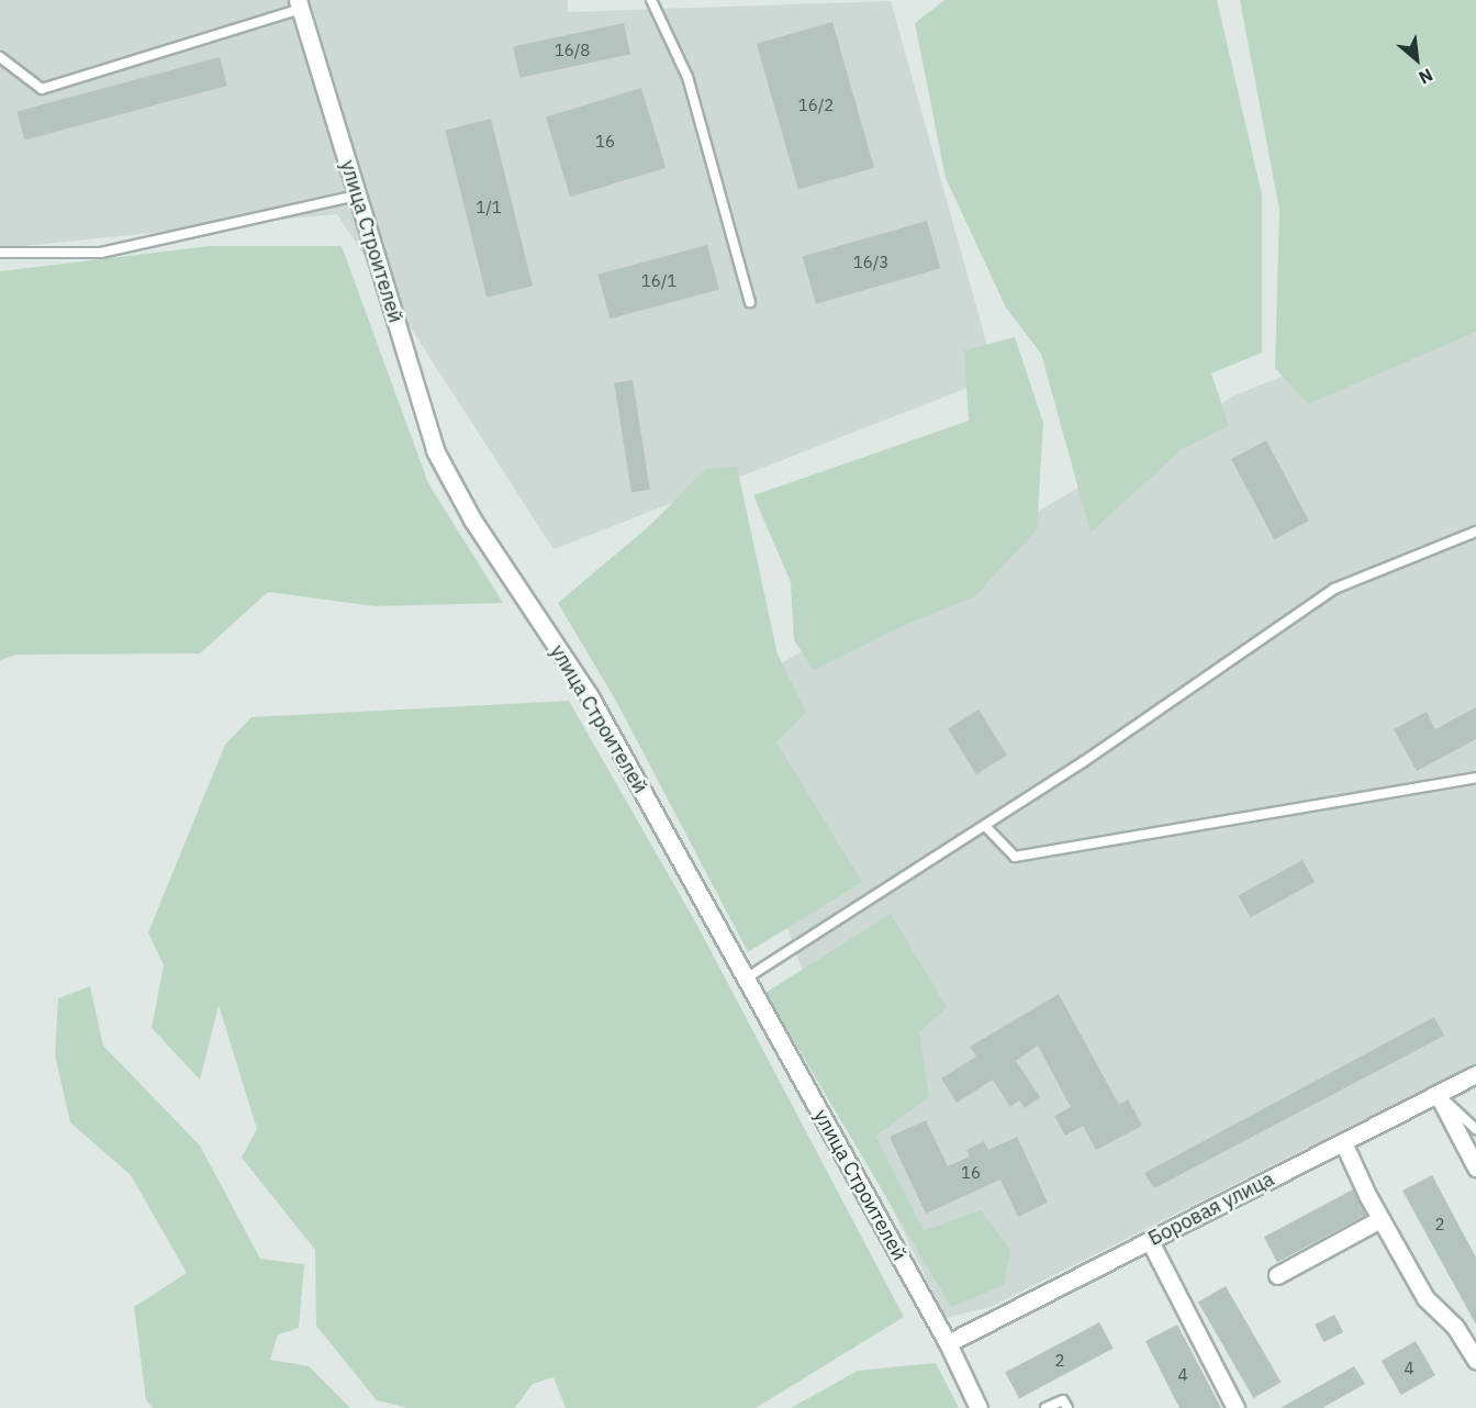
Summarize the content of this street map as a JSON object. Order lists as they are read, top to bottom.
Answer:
{
  "streets": {
    "street": ["улица Строителей", "Боровая улица"]
  },
  "crossings": [
    ["улица Строителей", "Боровая улица"]
  ],
  "house_numbers": [
    "16/8",
    "16/2",
    "16",
    "1/1",
    "16/3",
    "16/1",
    "16",
    "2",
    "2",
    "4",
    "4"
  ],
  "north": "bottom right"
}
